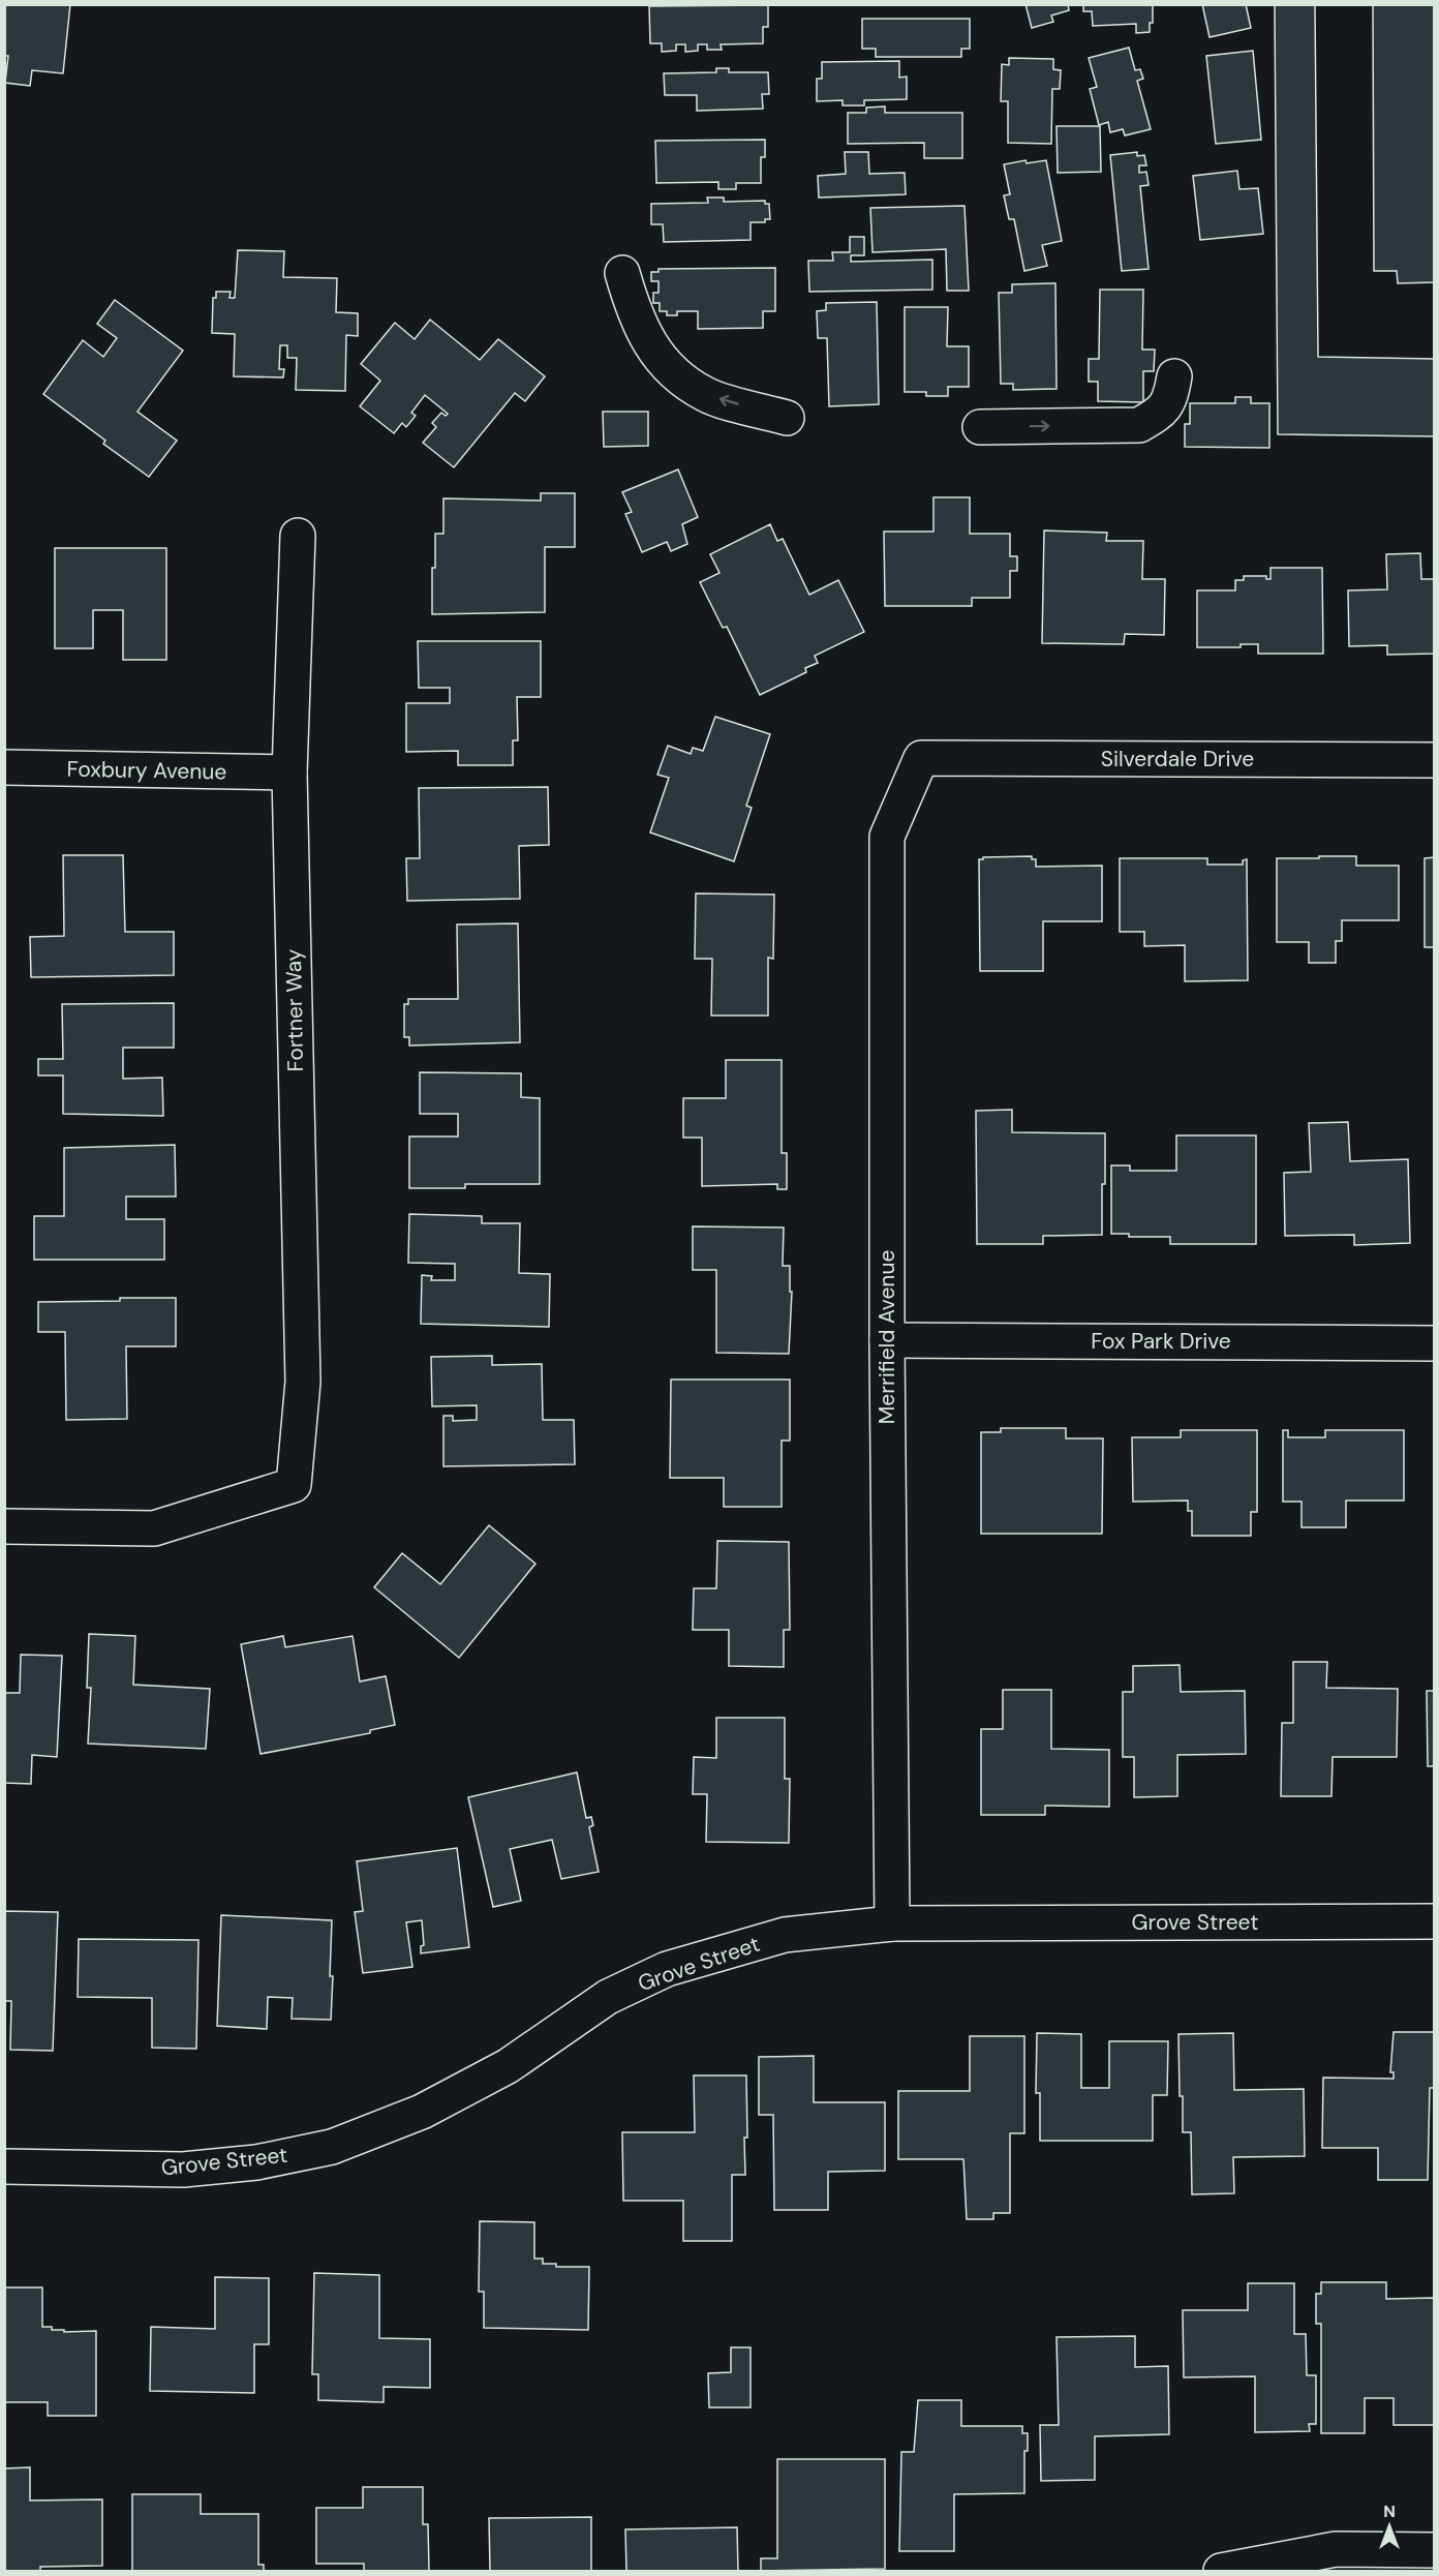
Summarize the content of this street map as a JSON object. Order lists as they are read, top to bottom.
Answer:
{
  "streets": {
    "street": [
      "Silverdale Drive",
      "Foxbury Avenue",
      "Fortner Way",
      "Merrifield Avenue",
      "Fox Park Drive",
      "Grove Street"
    ]
  },
  "crossings": [
    ["Silverdale Drive", "Merrifield Avenue"],
    ["Foxbury Avenue", "Fortner Way"],
    ["Merrifield Avenue", "Fox Park Drive"],
    ["Merrifield Avenue", "Grove Street"]
  ],
  "north": "top"
}
